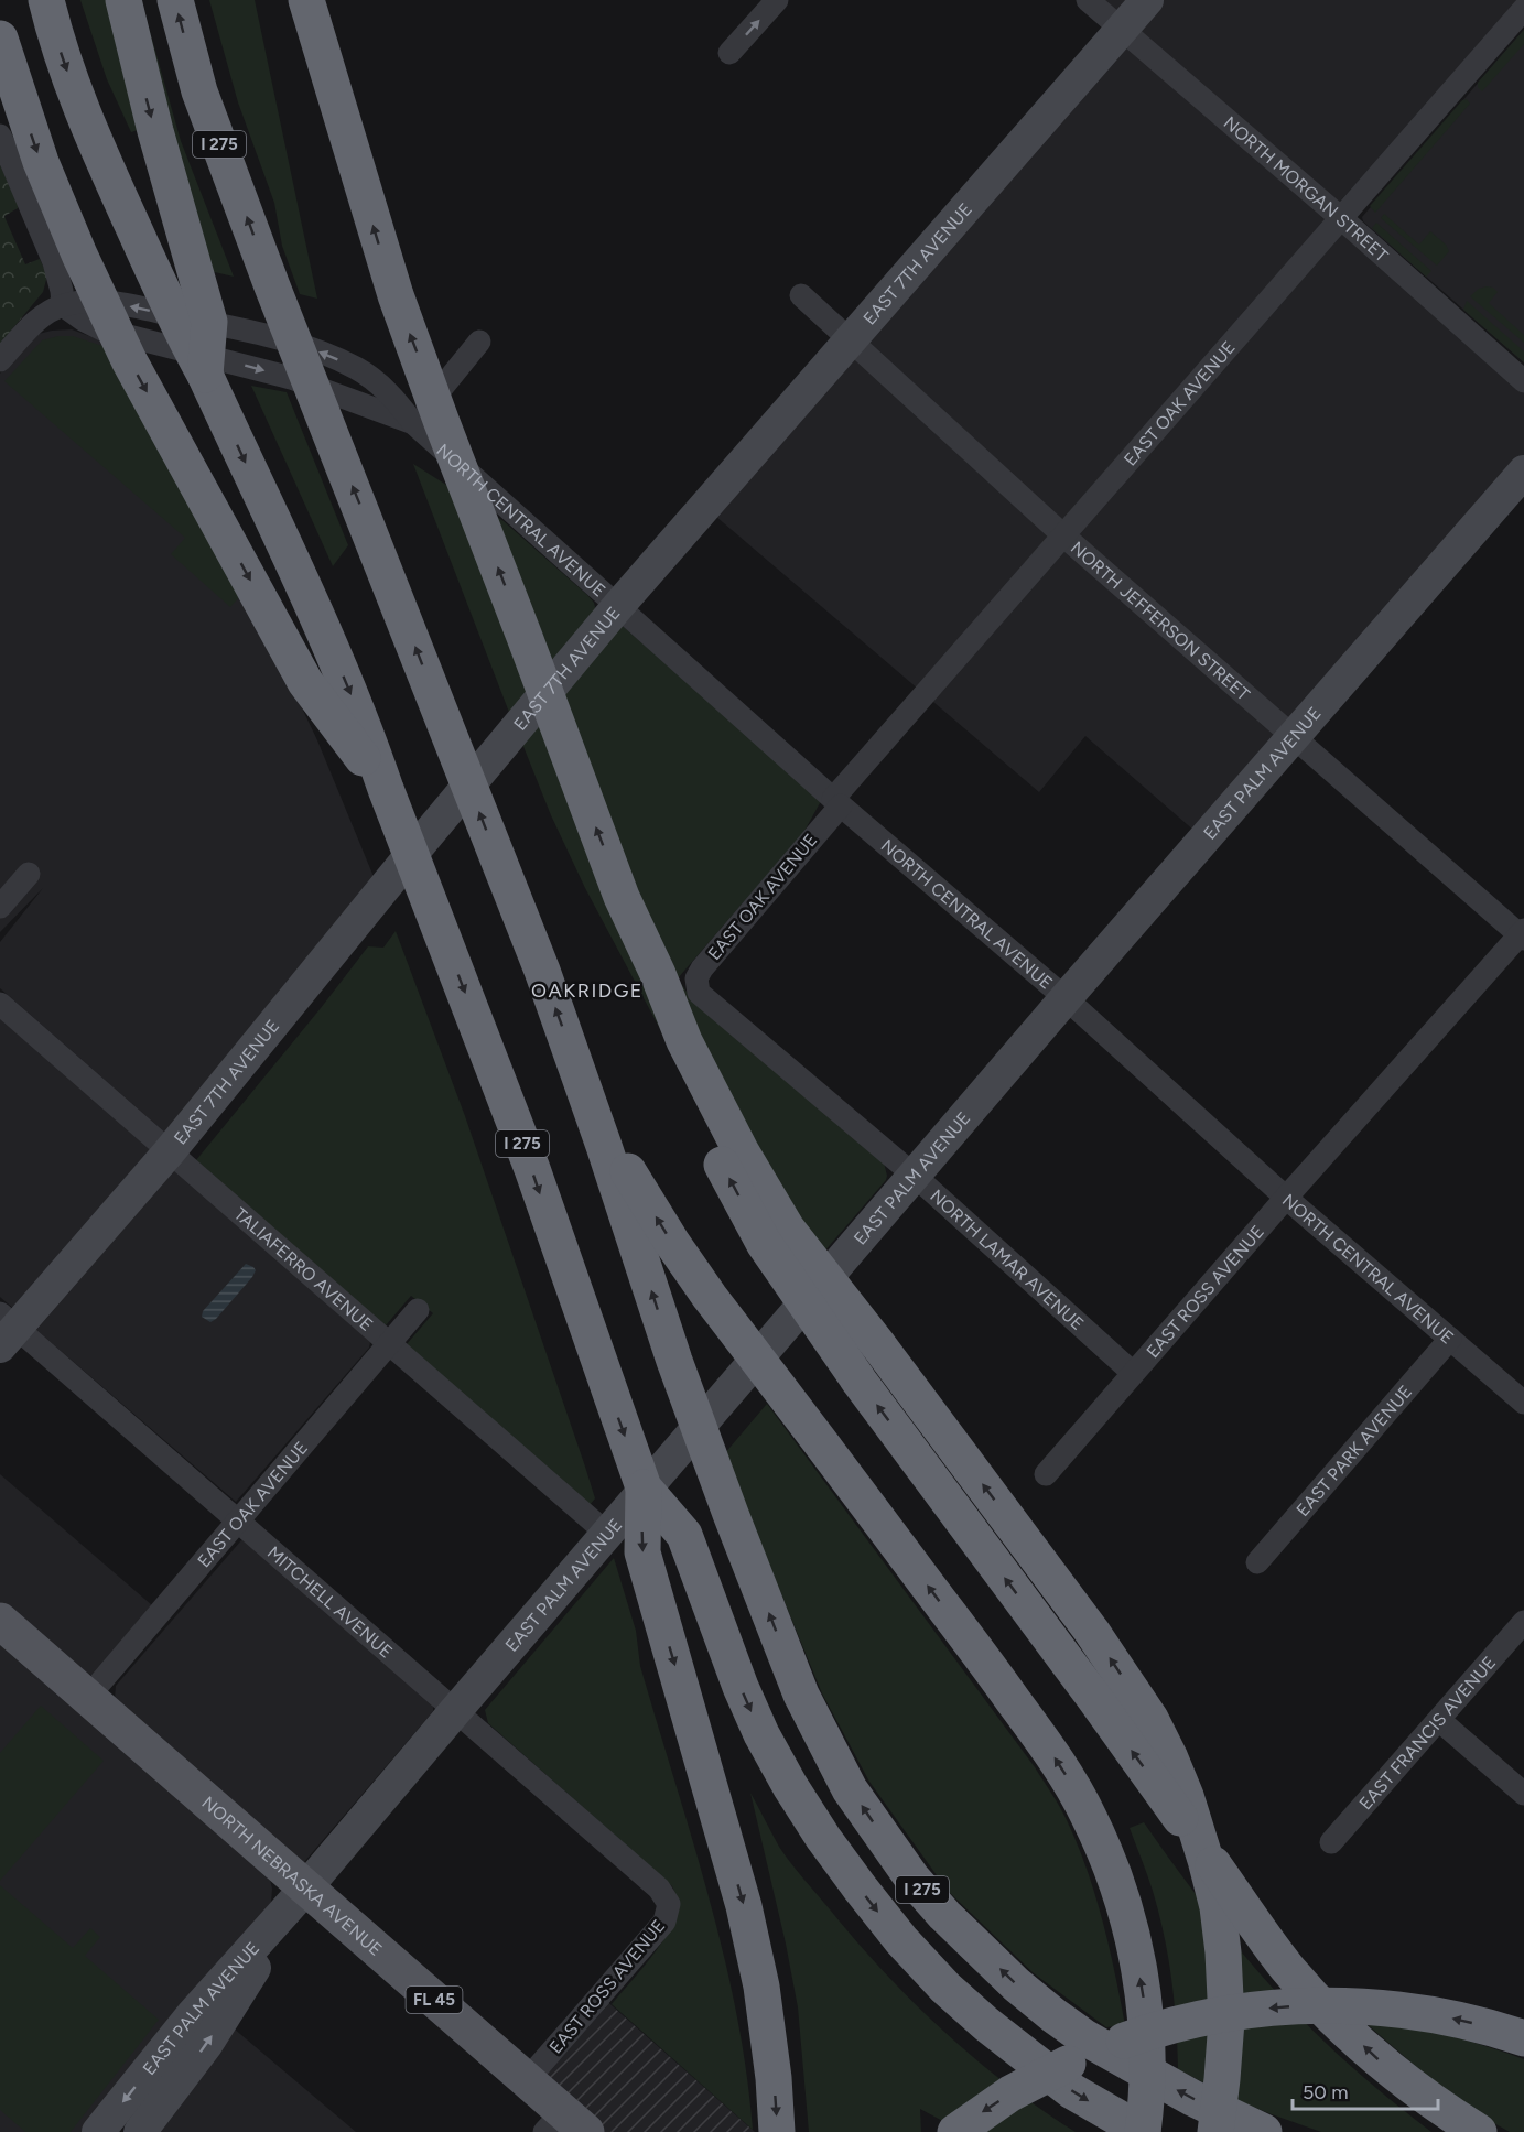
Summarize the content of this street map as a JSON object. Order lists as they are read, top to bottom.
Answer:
{
  "streets": {
    "highway": ["I 275"],
    "main road": ["NORTH NEBRASKA AVENUE", "FL 45"],
    "street": [
      "NORTH MORGAN STREET",
      "EAST 7TH AVENUE",
      "EAST OAK AVENUE",
      "NORTH CENTRAL AVENUE",
      "NORTH JEFFERSON STREET",
      "EAST PALM AVENUE",
      "NORTH LAMAR AVENUE",
      "TALIAFERRO AVENUE",
      "EAST ROSS AVENUE",
      "EAST PARK AVENUE",
      "MITCHELL AVENUE",
      "EAST FRANCIS AVENUE"
    ]
  },
  "crossings": [
    ["NORTH MORGAN STREET", "EAST 7TH AVENUE"],
    ["NORTH MORGAN STREET", "EAST OAK AVENUE"],
    ["EAST 7TH AVENUE", "NORTH CENTRAL AVENUE"],
    ["EAST 7TH AVENUE", "NORTH JEFFERSON STREET"],
    ["EAST 7TH AVENUE", "TALIAFERRO AVENUE"],
    ["EAST 7TH AVENUE", "MITCHELL AVENUE"],
    ["EAST OAK AVENUE", "NORTH CENTRAL AVENUE"],
    ["EAST OAK AVENUE", "NORTH JEFFERSON STREET"],
    ["EAST OAK AVENUE", "NORTH LAMAR AVENUE"],
    ["EAST OAK AVENUE", "TALIAFERRO AVENUE"],
    ["EAST OAK AVENUE", "MITCHELL AVENUE"],
    ["EAST OAK AVENUE", "NORTH NEBRASKA AVENUE"],
    ["NORTH CENTRAL AVENUE", "EAST PALM AVENUE"],
    ["NORTH CENTRAL AVENUE", "EAST ROSS AVENUE"],
    ["NORTH CENTRAL AVENUE", "EAST PARK AVENUE"],
    ["NORTH JEFFERSON STREET", "EAST PALM AVENUE"],
    ["NORTH JEFFERSON STREET", "EAST ROSS AVENUE"],
    ["EAST PALM AVENUE", "NORTH LAMAR AVENUE"],
    ["EAST PALM AVENUE", "TALIAFERRO AVENUE"],
    ["EAST PALM AVENUE", "MITCHELL AVENUE"],
    ["EAST PALM AVENUE", "NORTH NEBRASKA AVENUE"],
    ["NORTH LAMAR AVENUE", "EAST ROSS AVENUE"],
    ["EAST ROSS AVENUE", "MITCHELL AVENUE"],
    ["EAST ROSS AVENUE", "NORTH NEBRASKA AVENUE"]
  ],
  "districts": ["OAKRIDGE"],
  "scale_bar": "50 m"
}
